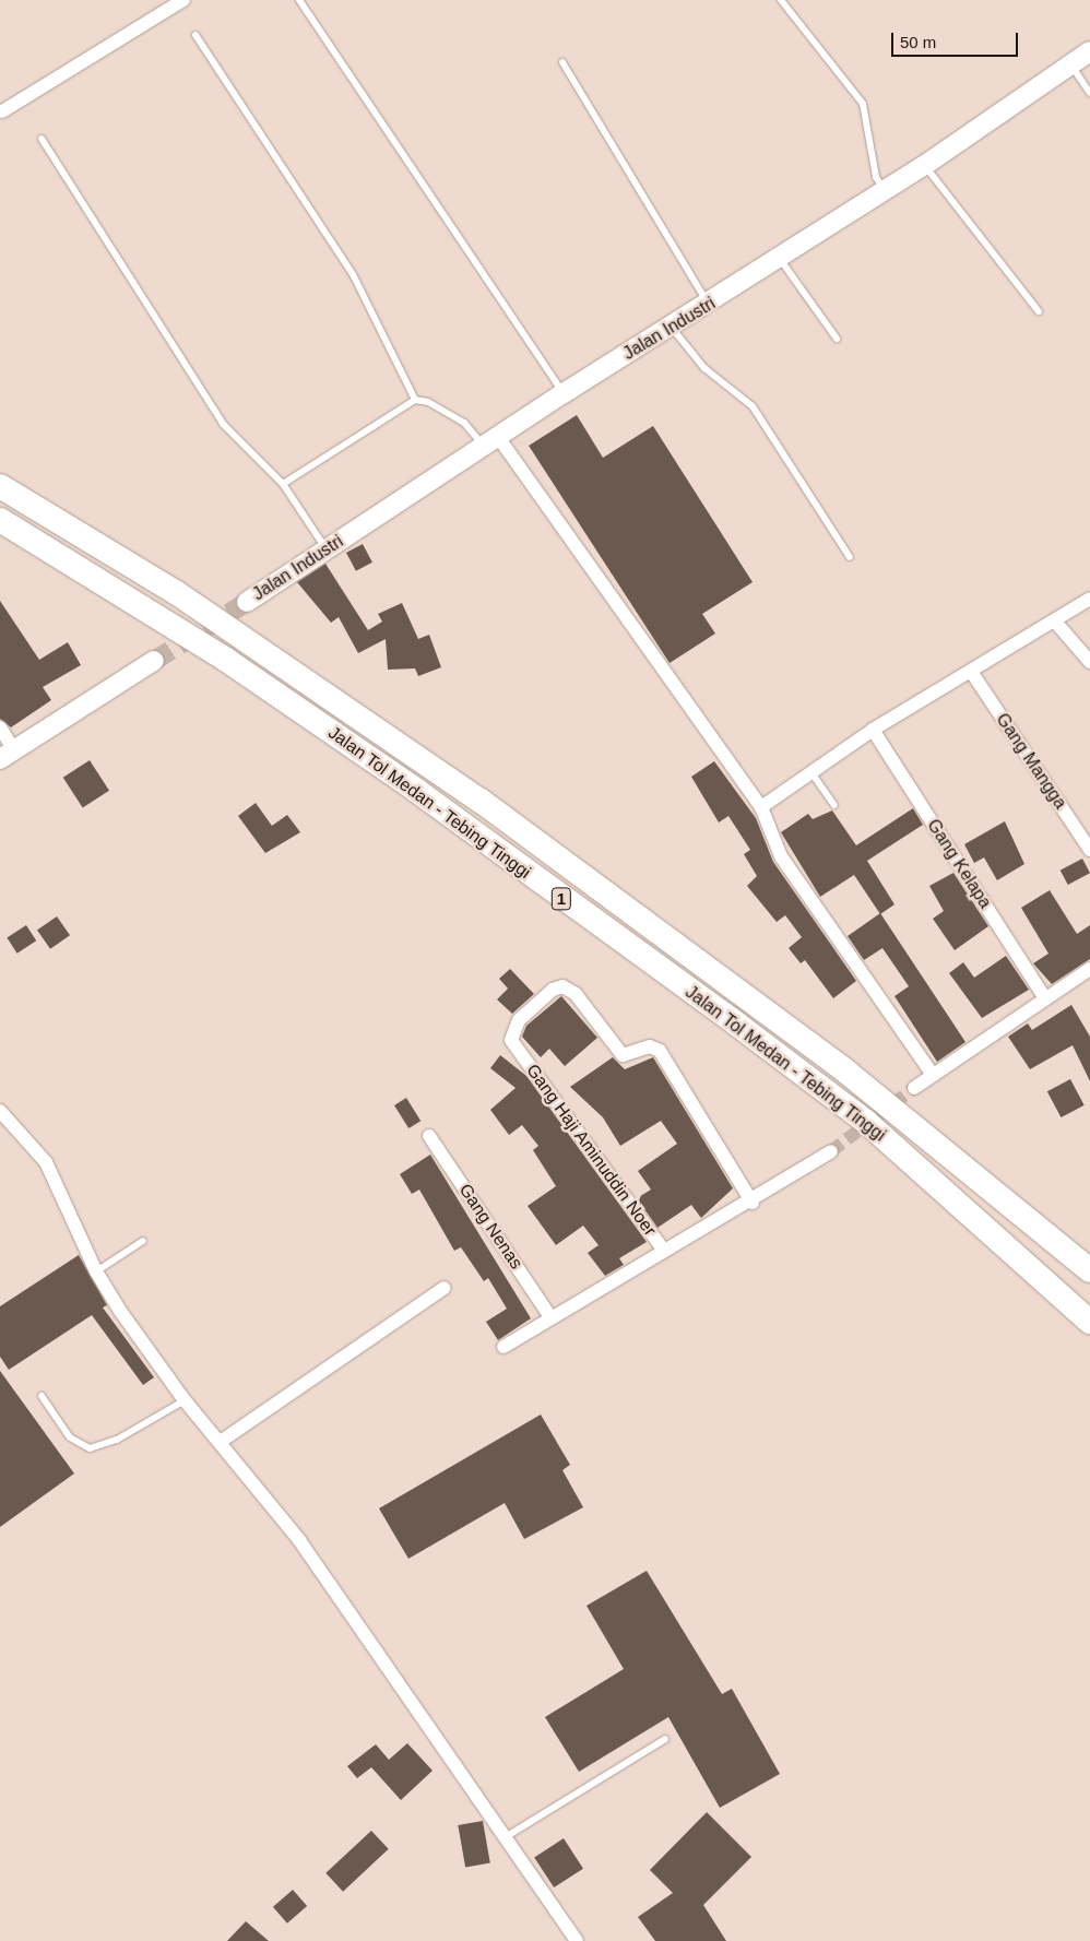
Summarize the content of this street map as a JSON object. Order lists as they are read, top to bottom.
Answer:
{
  "streets": {
    "highway": ["Jalan Tol Medan - Tebing Tinggi", "1"],
    "street": [
      "Jalan Industri",
      "Gang Mangga",
      "Gang Kelapa",
      "Gang Haji Aminuddin Noer",
      "Gang Nenas"
    ]
  },
  "scale_bar": "50 m"
}
